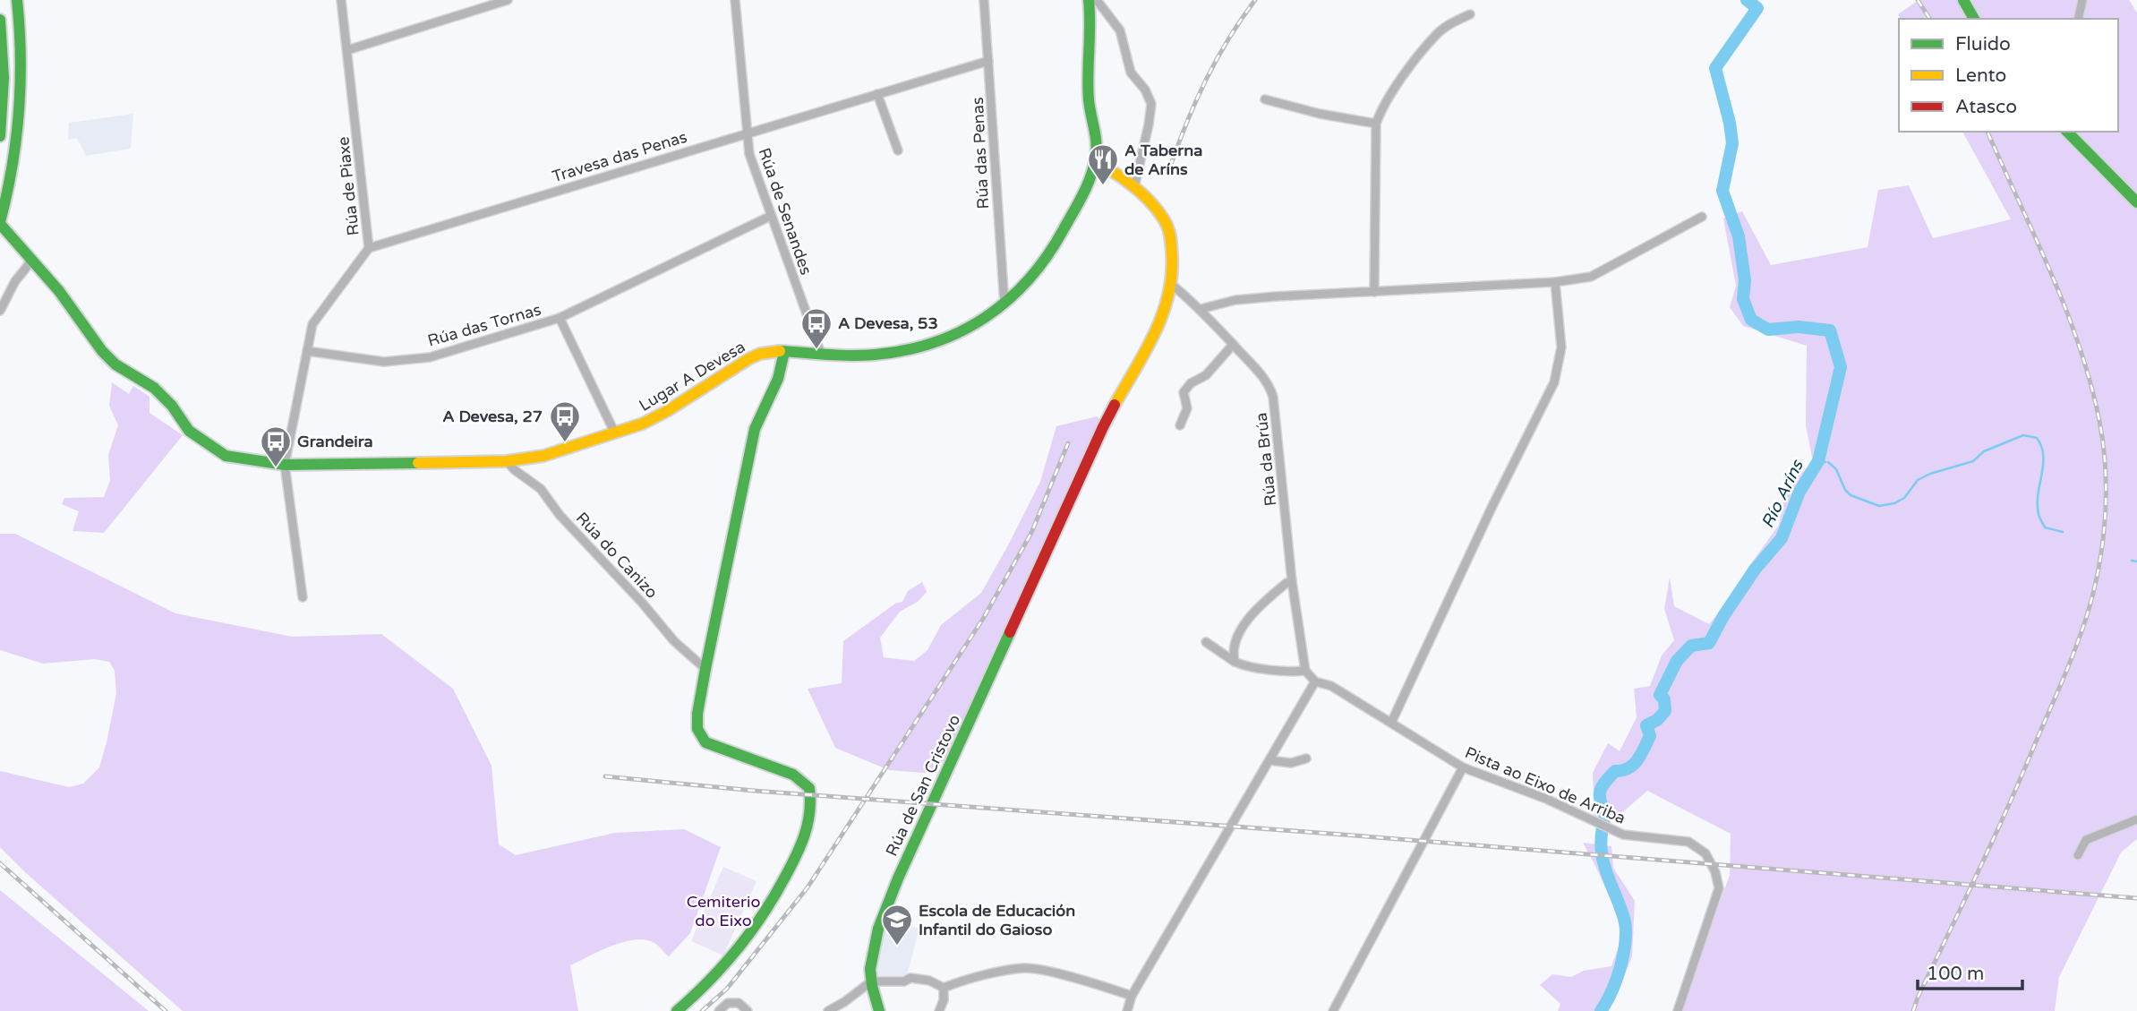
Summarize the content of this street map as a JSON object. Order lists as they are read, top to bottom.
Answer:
{
  "streets": {
    "main road": ["Lugar A Devesa", "Rúa de San Cristovo"],
    "street": [
      "Rúa das Penas",
      "Travesa das Penas",
      "Rúa de Piaxe",
      "Rúa de Senandes",
      "Rúa das Tornas",
      "Rúa da Brúa",
      "Rúa do Canizo",
      "Pista ao Eixo de Arriba"
    ]
  },
  "crossings": [
    ["Rúa das Penas", "Travesa das Penas"],
    ["Rúa das Penas", "Lugar A Devesa"],
    ["Travesa das Penas", "Rúa de Piaxe"],
    ["Travesa das Penas", "Rúa de Senandes"],
    ["Rúa de Piaxe", "Rúa das Tornas"],
    ["Rúa de Senandes", "Rúa das Tornas"],
    ["Rúa de Senandes", "Lugar A Devesa"],
    ["Rúa das Tornas", "Lugar A Devesa"],
    ["Lugar A Devesa", "Rúa do Canizo"],
    ["Lugar A Devesa", "Rúa de San Cristovo"],
    ["Rúa da Brúa", "Rúa de San Cristovo"],
    ["Rúa da Brúa", "Pista ao Eixo de Arriba"]
  ],
  "water": ["Río Aríns"],
  "parks": ["Cemiterio do Eixo"],
  "places": {
    "restaurant": ["A Taberna de Aríns"],
    "bus stop": ["A Devesa, 53", "A Devesa, 27", "Grandeira"],
    "school or university": ["Escola de Educación Infantil do Gaioso"]
  },
  "legend": ["Fluido", "Lento", "Atasco"],
  "scale_bar": "100 m"
}
